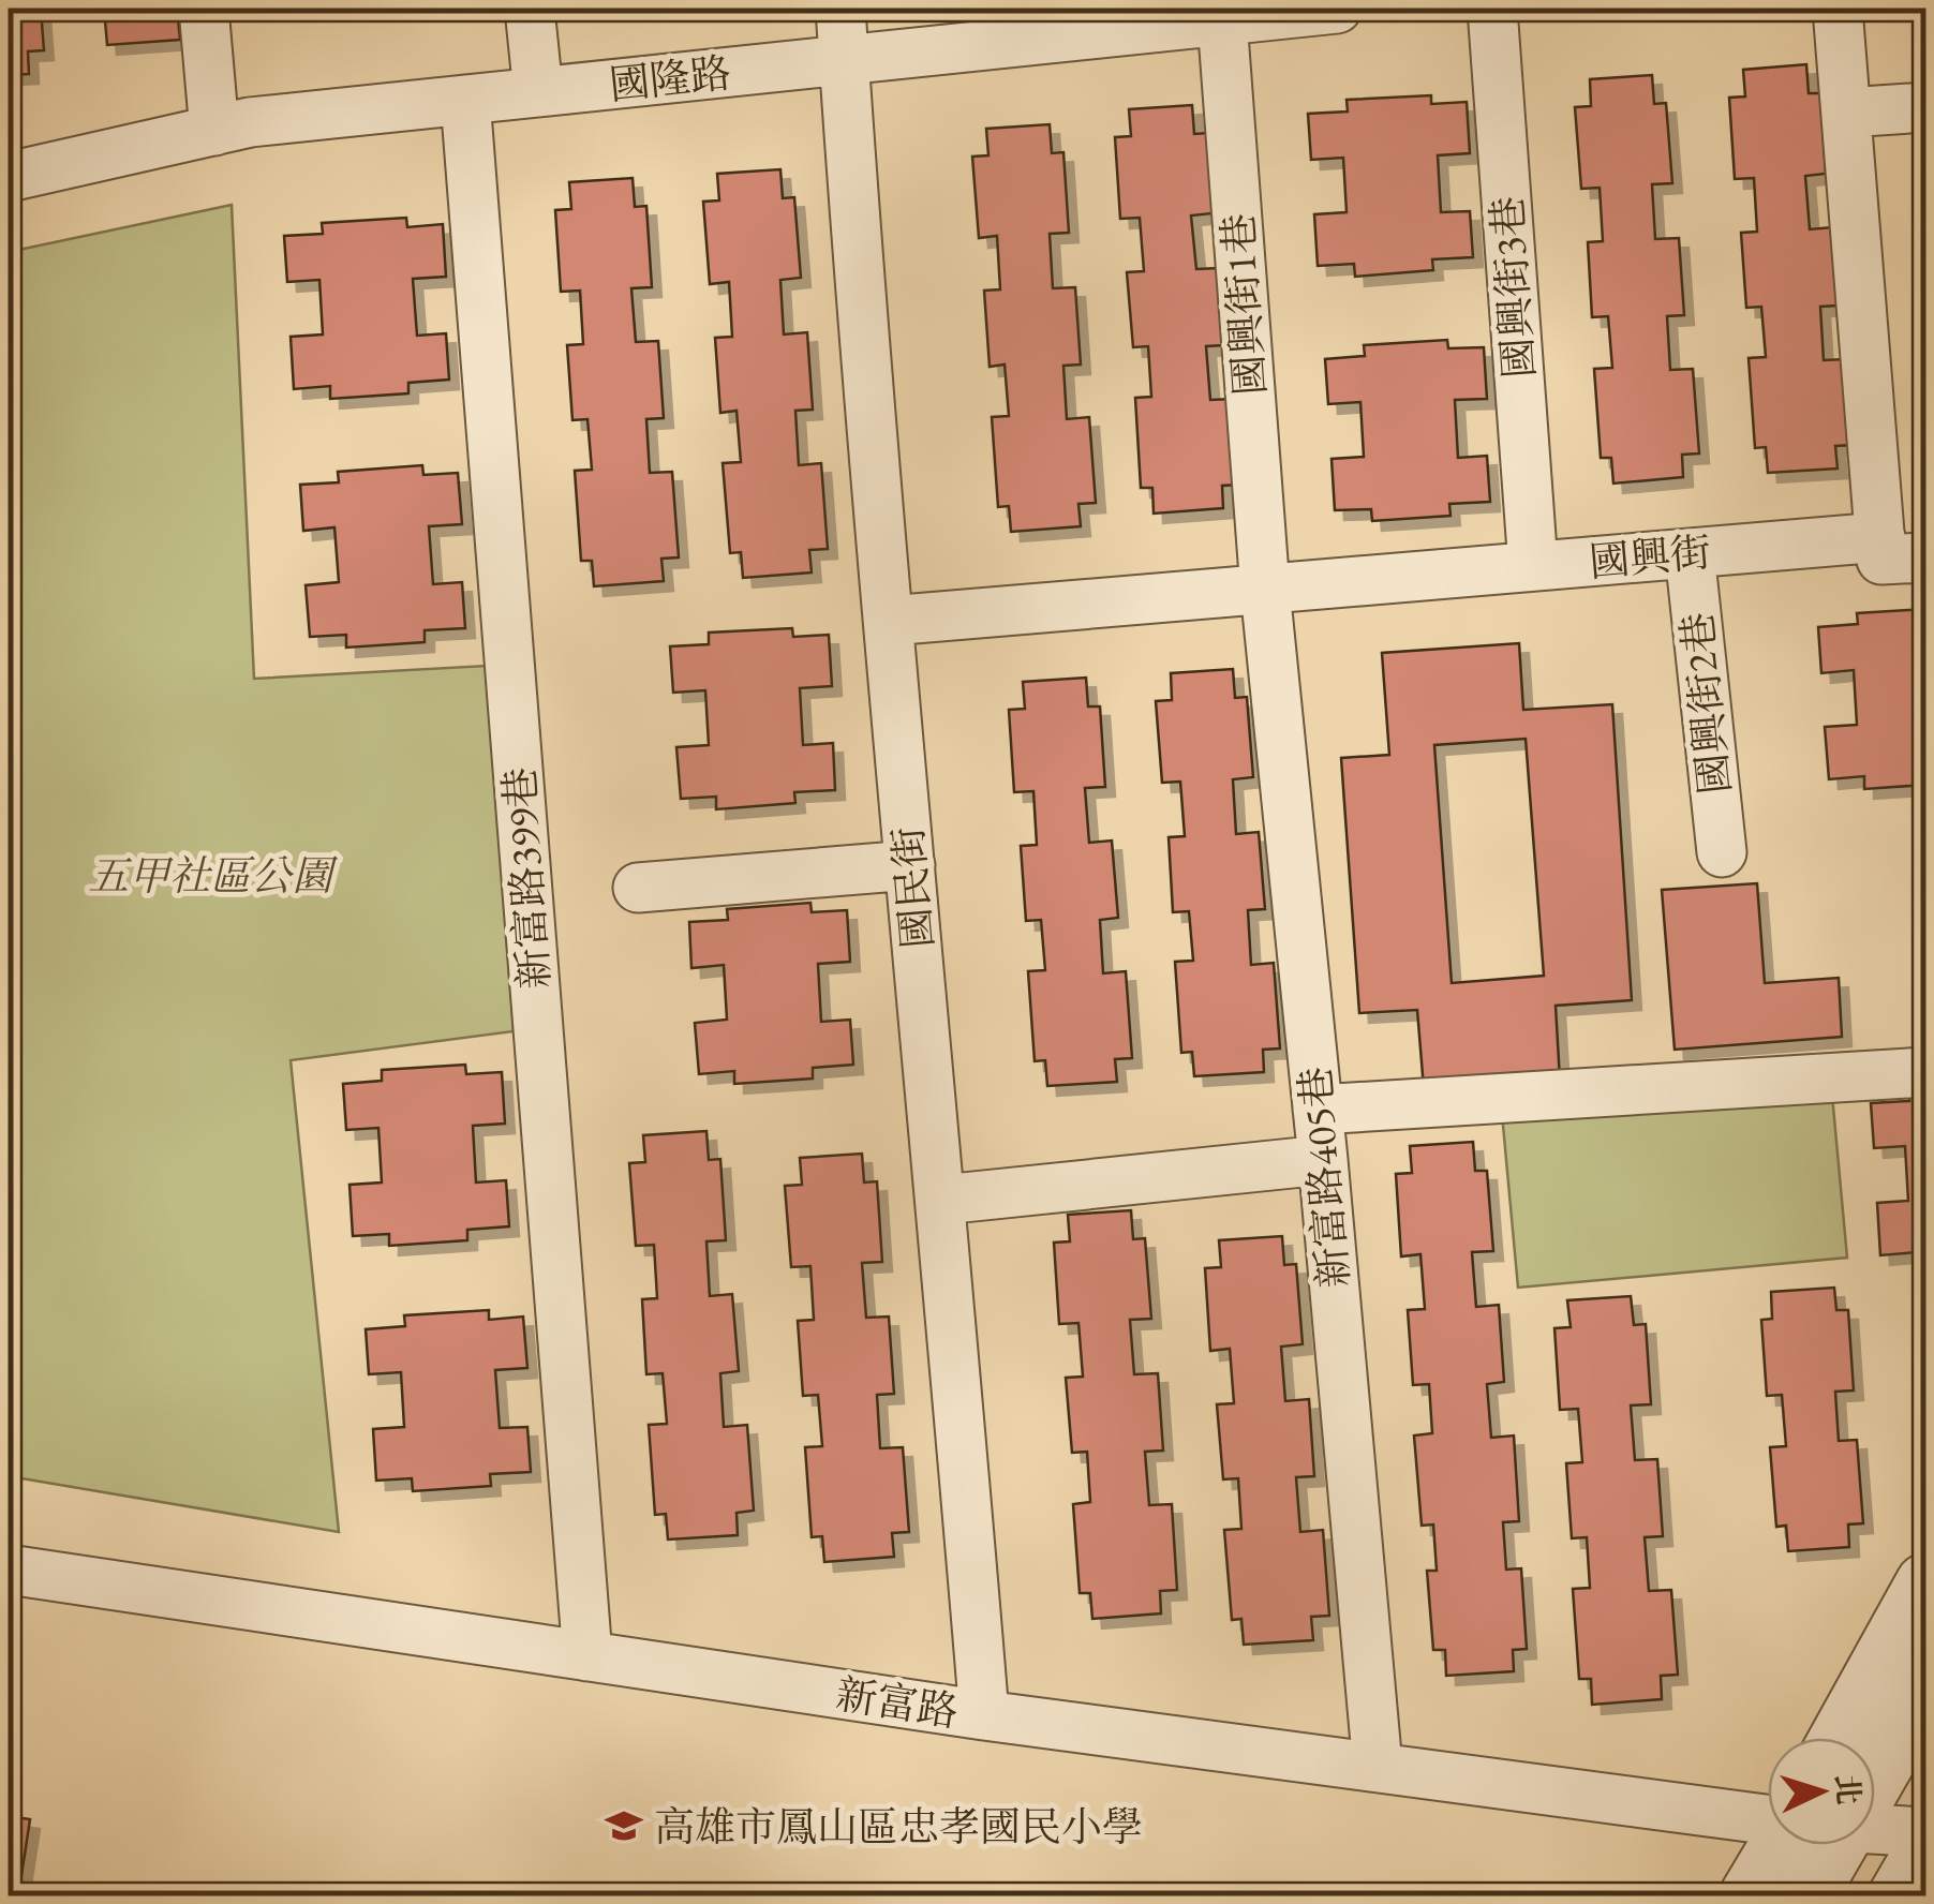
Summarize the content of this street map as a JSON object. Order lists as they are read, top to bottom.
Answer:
{
  "streets": {
    "street": [
      "國隆路",
      "國興街3巷",
      "國興街1巷",
      "國興街",
      "國興街2巷",
      "新富路399巷",
      "國民街",
      "新富路405巷",
      "新富路"
    ]
  },
  "crossings": [
    ["國隆路", "國興街1巷"],
    ["國隆路", "新富路399巷"],
    ["國隆路", "國民街"],
    ["國興街3巷", "國興街"],
    ["國興街1巷", "國興街"],
    ["國興街1巷", "新富路405巷"],
    ["國興街", "國興街2巷"],
    ["國興街", "國民街"],
    ["國興街", "新富路405巷"],
    ["新富路399巷", "新富路"],
    ["國民街", "新富路"],
    ["新富路405巷", "新富路"]
  ],
  "parks": ["五甲社區公園"],
  "places": {
    "school or university": ["高雄市鳳山區忠孝國民小學"]
  },
  "north": "right"
}
